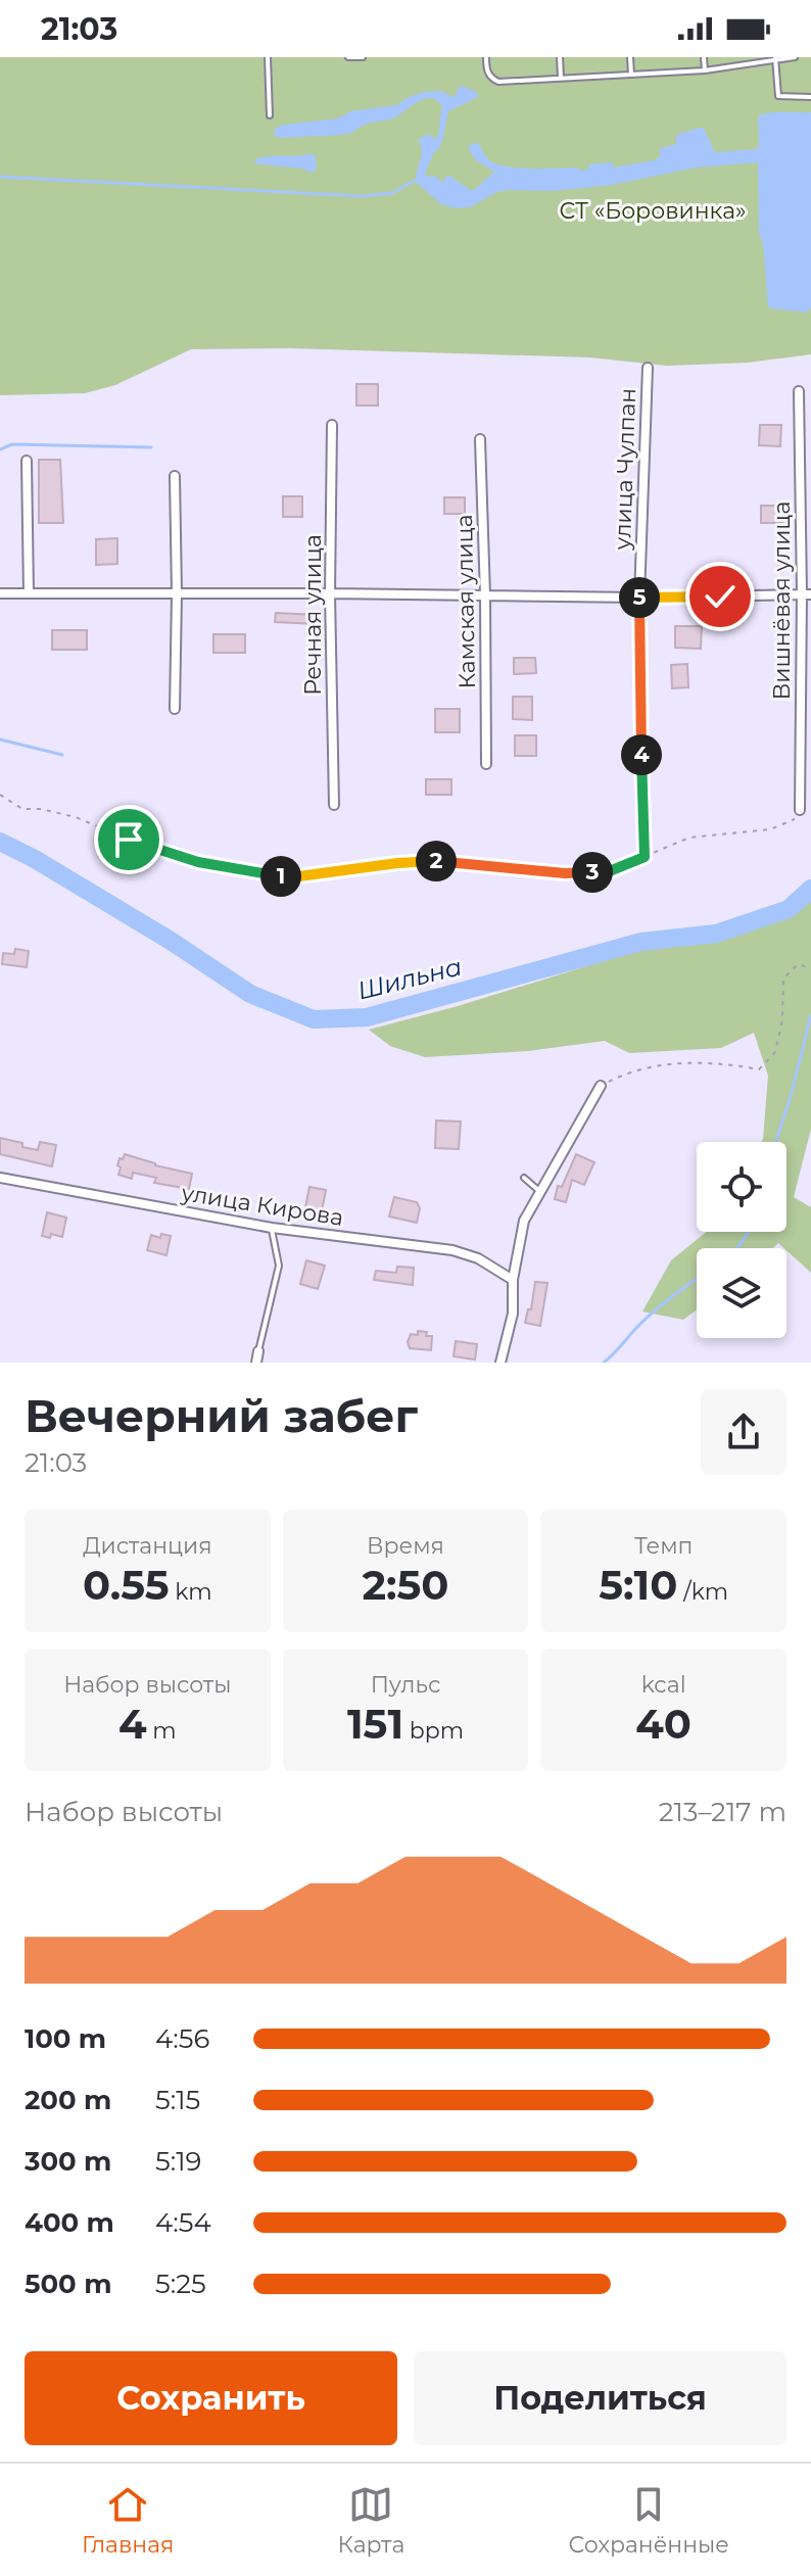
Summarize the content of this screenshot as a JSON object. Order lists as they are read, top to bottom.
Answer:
{
  "streets": {
    "street": [
      "улица Чулпан",
      "Вишнёвая улица",
      "Камская улица",
      "Речная улица",
      "улица Кирова"
    ]
  },
  "water": ["Шильна"],
  "parks": ["СТ «Боровинка»"],
  "page": {
    "status": "21:03",
    "pins": [
      "5",
      "4",
      "2",
      "3",
      "1"
    ],
    "heading": ["Вечерний забег", "21:03"],
    "stats": [
      ["Дистанция", "0.55 km"],
      ["Время", "2:50"],
      ["Темп", "5:10 /km"],
      ["Набор высоты", "4 m"],
      ["Пульс", "151 bpm"],
      ["kcal", "40"]
    ],
    "chart": ["Набор высоты", "213–217 m"],
    "list": [
      {
        "name": "100 m",
        "note": "4:56"
      },
      {
        "name": "200 m",
        "note": "5:15"
      },
      {
        "name": "300 m",
        "note": "5:19"
      },
      {
        "name": "400 m",
        "note": "4:54"
      },
      {
        "name": "500 m",
        "note": "5:25"
      }
    ],
    "buttons": ["Сохранить", "Поделиться"],
    "tabs": ["Главная", "Карта", "Сохранённые"]
  }
}
